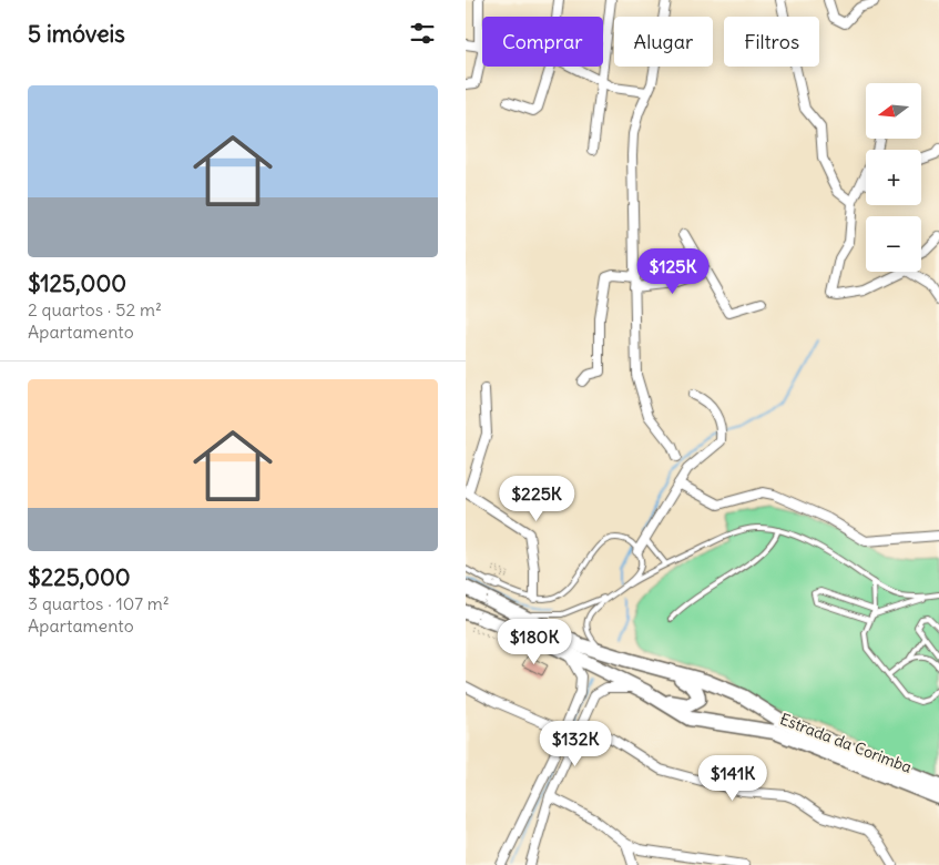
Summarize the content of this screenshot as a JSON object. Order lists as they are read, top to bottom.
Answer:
{
  "streets": {
    "main road": ["Estrada da Corimba"]
  },
  "north": "left",
  "page": {
    "heading": "5 imóveis",
    "chip": ["Comprar", "Alugar", "Filtros"],
    "list": [
      {
        "name": "$125,000",
        "note": "2 quartos · 52 m² · Apartamento"
      },
      {
        "name": "$225,000",
        "note": "3 quartos · 107 m² · Apartamento"
      }
    ],
    "map_buttons": ["+", "−"],
    "price": [
      "$125K",
      "$225K",
      "$180K",
      "$132K",
      "$141K"
    ]
  }
}
